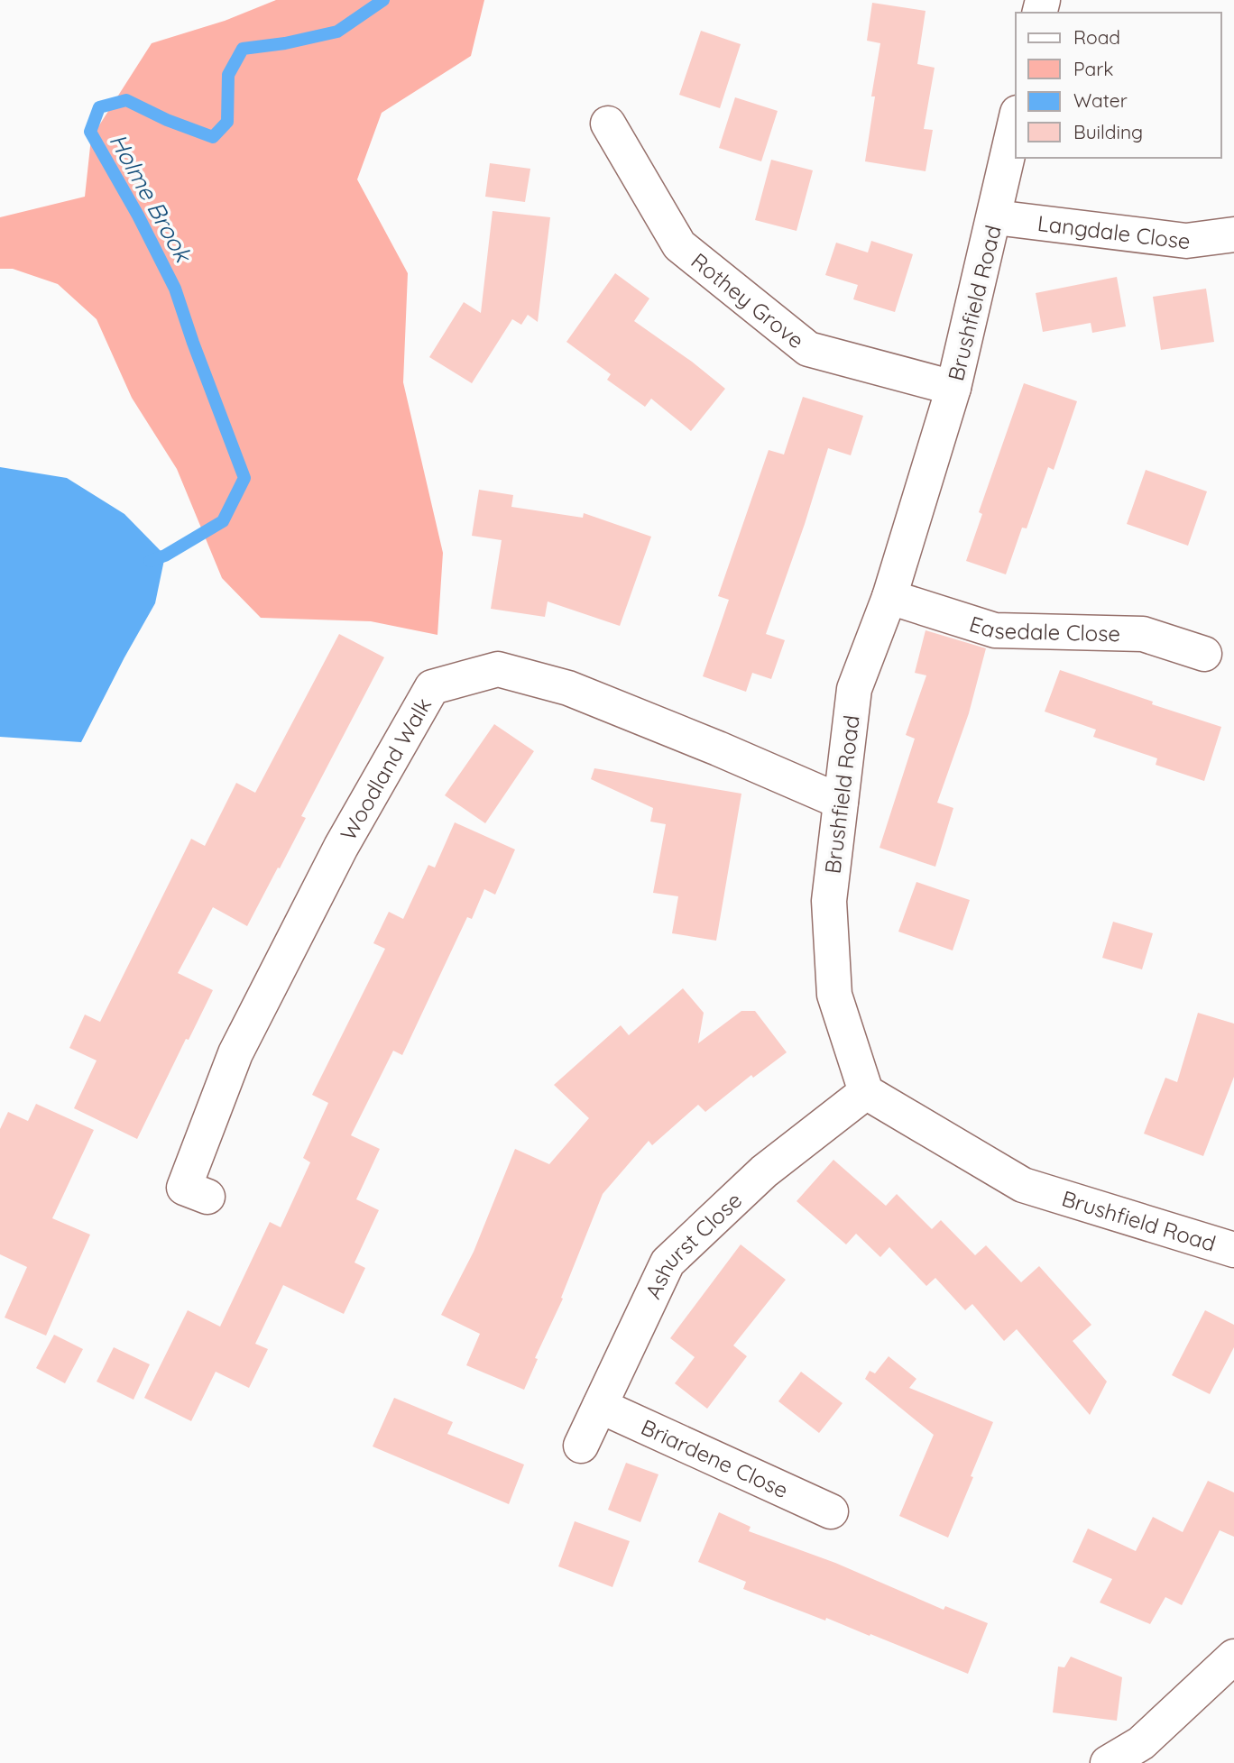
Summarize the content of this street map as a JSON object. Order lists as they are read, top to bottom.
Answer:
{
  "streets": {
    "street": [
      "Langdale Close",
      "Rothey Grove",
      "Brushfield Road",
      "Easedale Close",
      "Woodland Walk",
      "Ashurst Close",
      "Briardene Close"
    ]
  },
  "crossings": [
    ["Langdale Close", "Brushfield Road"],
    ["Rothey Grove", "Brushfield Road"],
    ["Brushfield Road", "Easedale Close"],
    ["Brushfield Road", "Woodland Walk"],
    ["Brushfield Road", "Ashurst Close"],
    ["Ashurst Close", "Briardene Close"]
  ],
  "water": ["Holme Brook"],
  "legend": [
    "Road",
    "Park",
    "Water",
    "Building"
  ]
}
